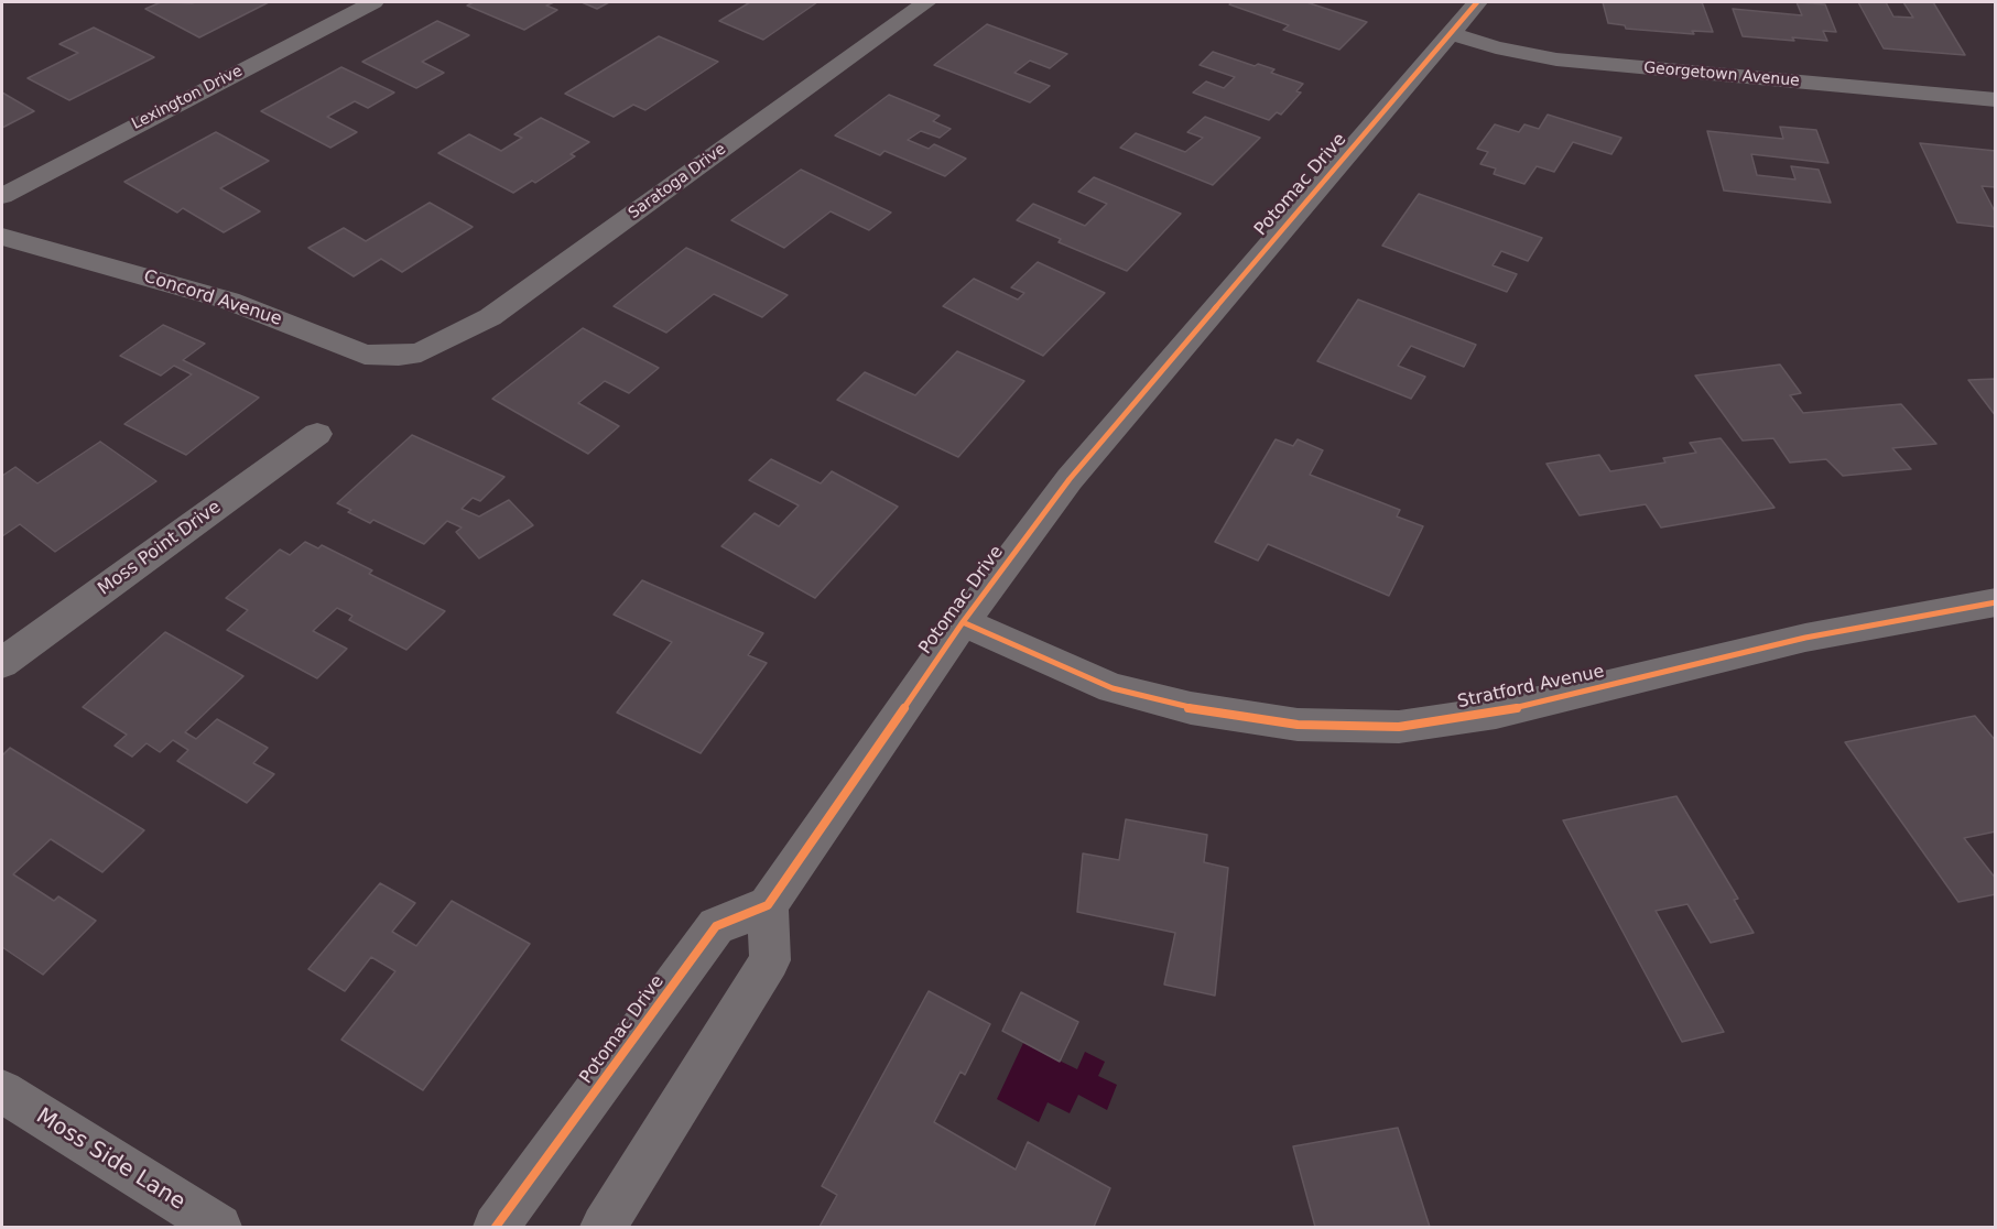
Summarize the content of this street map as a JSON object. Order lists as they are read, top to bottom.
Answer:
{
  "streets": {
    "street": [
      "Georgetown Avenue",
      "Lexington Drive",
      "Saratoga Drive",
      "Potomac Drive",
      "Concord Avenue",
      "Moss Point Drive",
      "Stratford Avenue",
      "Moss Side Lane"
    ]
  },
  "crossings": [
    ["Georgetown Avenue", "Potomac Drive"],
    ["Saratoga Drive", "Concord Avenue"],
    ["Potomac Drive", "Stratford Avenue"]
  ]
}
